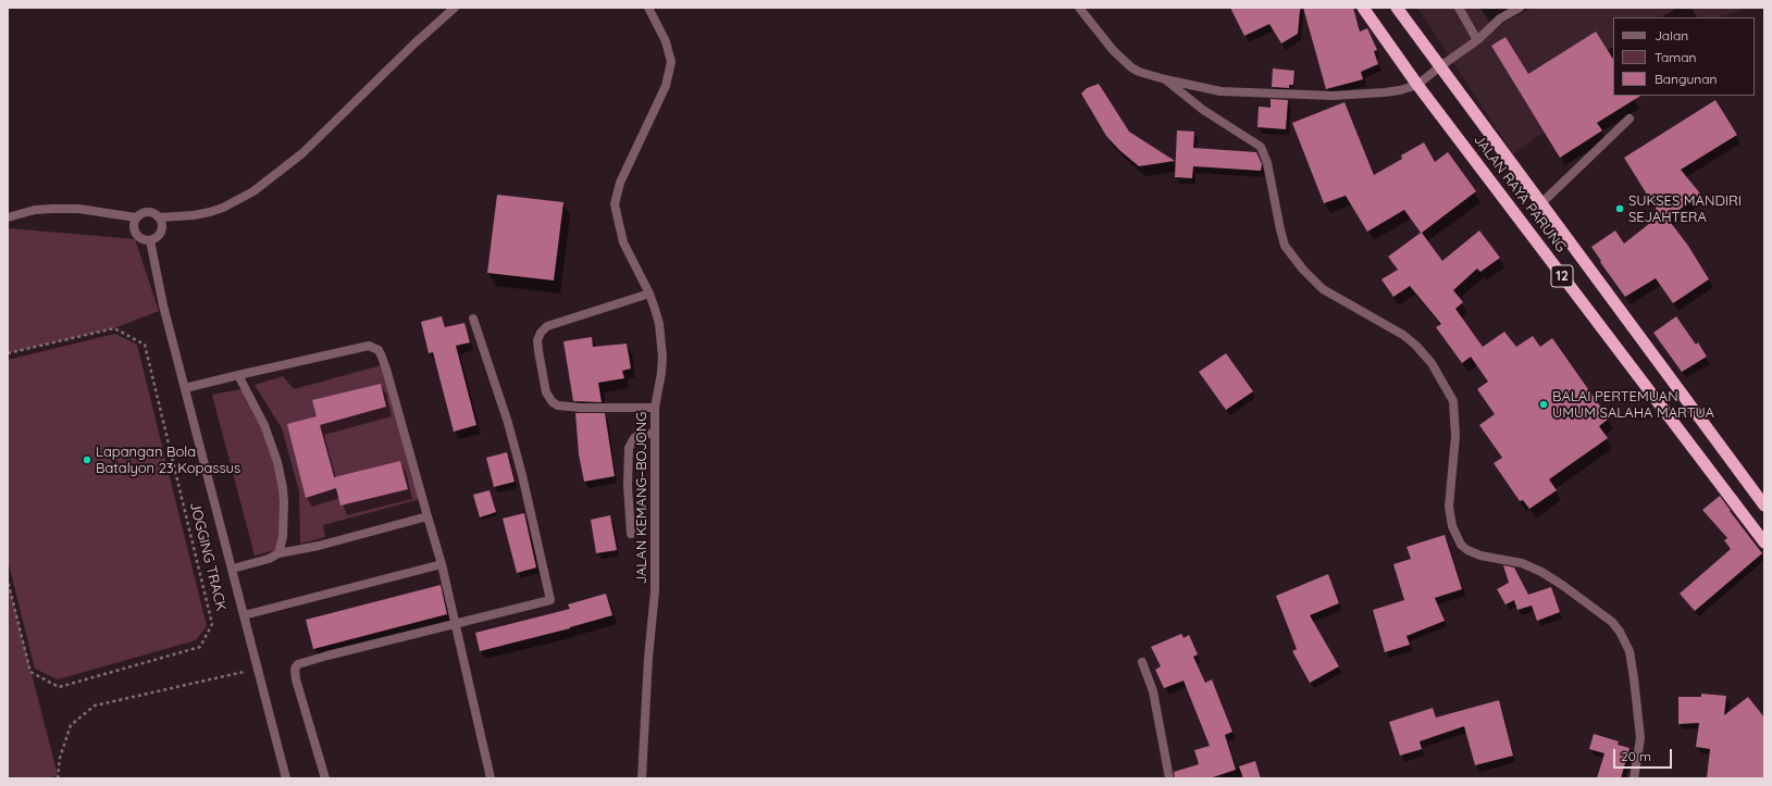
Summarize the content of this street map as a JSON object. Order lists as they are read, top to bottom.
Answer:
{
  "streets": {
    "highway": ["JALAN RAYA PARUNG", "12"],
    "street": ["JALAN KEMANG–BOJONG"],
    "path": ["JOGGING TRACK"]
  },
  "places": ["SUKSES MANDIRI SEJAHTERA", "BALAI PERTEMUAN UMUM SALAHA MARTUA", "Lapangan Bola Batalyon 23 Kopassus"],
  "legend": ["Jalan", "Taman", "Bangunan"],
  "scale_bar": "20 m"
}
